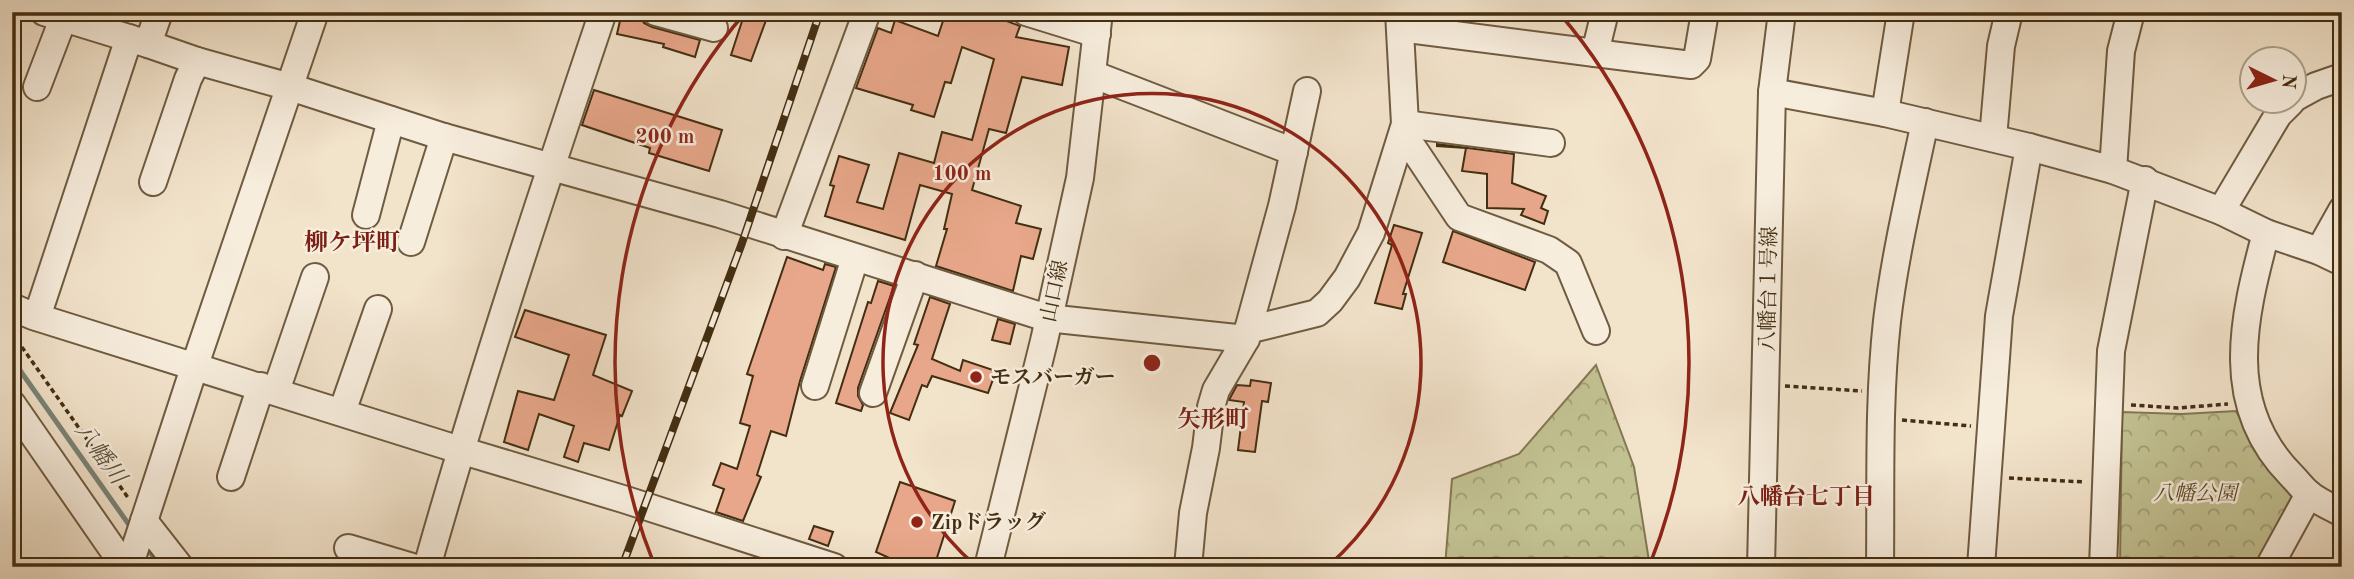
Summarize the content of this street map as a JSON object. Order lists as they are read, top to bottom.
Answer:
{
  "streets": {
    "street": ["八幡台１号線", "山口線"]
  },
  "districts": ["柳ケ坪町", "矢形町", "八幡台七丁目"],
  "water": ["八幡川"],
  "parks": ["八幡公園"],
  "places": ["モスバーガー", "Zipドラッグ"],
  "north": "right",
  "rings": ["200 m", "100 m"]
}
